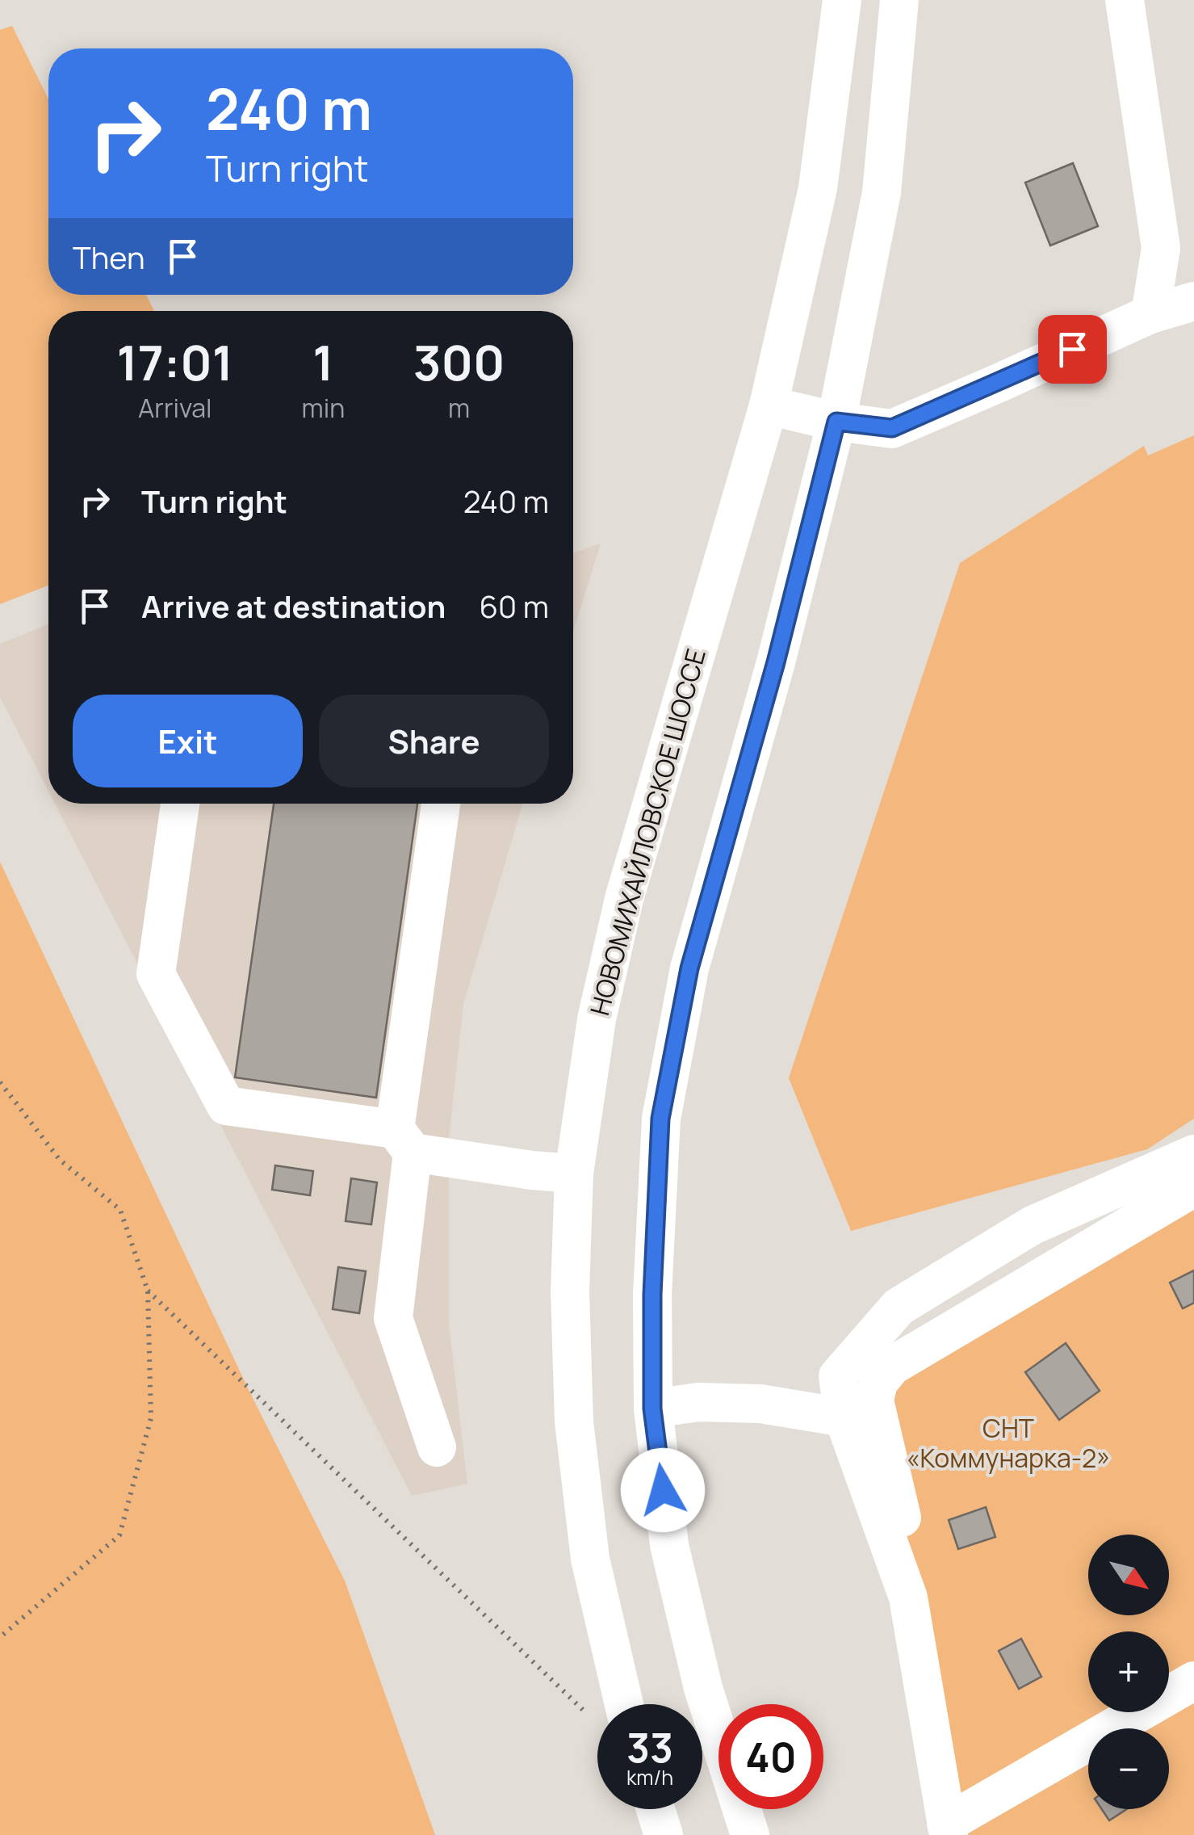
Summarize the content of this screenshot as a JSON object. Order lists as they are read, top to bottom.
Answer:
{
  "streets": {
    "street": ["НОВОМИХАЙЛОВСКОЕ ШОССЕ"]
  },
  "parks": ["СНТ «Коммунарка-2»"],
  "north": "bottom right",
  "page": {
    "turn": ["240 m", "Turn right"],
    "then": "Then",
    "eta": [
      "17:01",
      "Arrival",
      "1",
      "min",
      "300",
      "m"
    ],
    "list": [
      {
        "name": "Turn right",
        "value": "240 m"
      },
      {
        "name": "Arrive at destination",
        "value": "60 m"
      }
    ],
    "buttons": ["Exit", "Share"],
    "map_buttons": ["+", "−"],
    "speed": "33 km/h",
    "limit": "40"
  }
}
